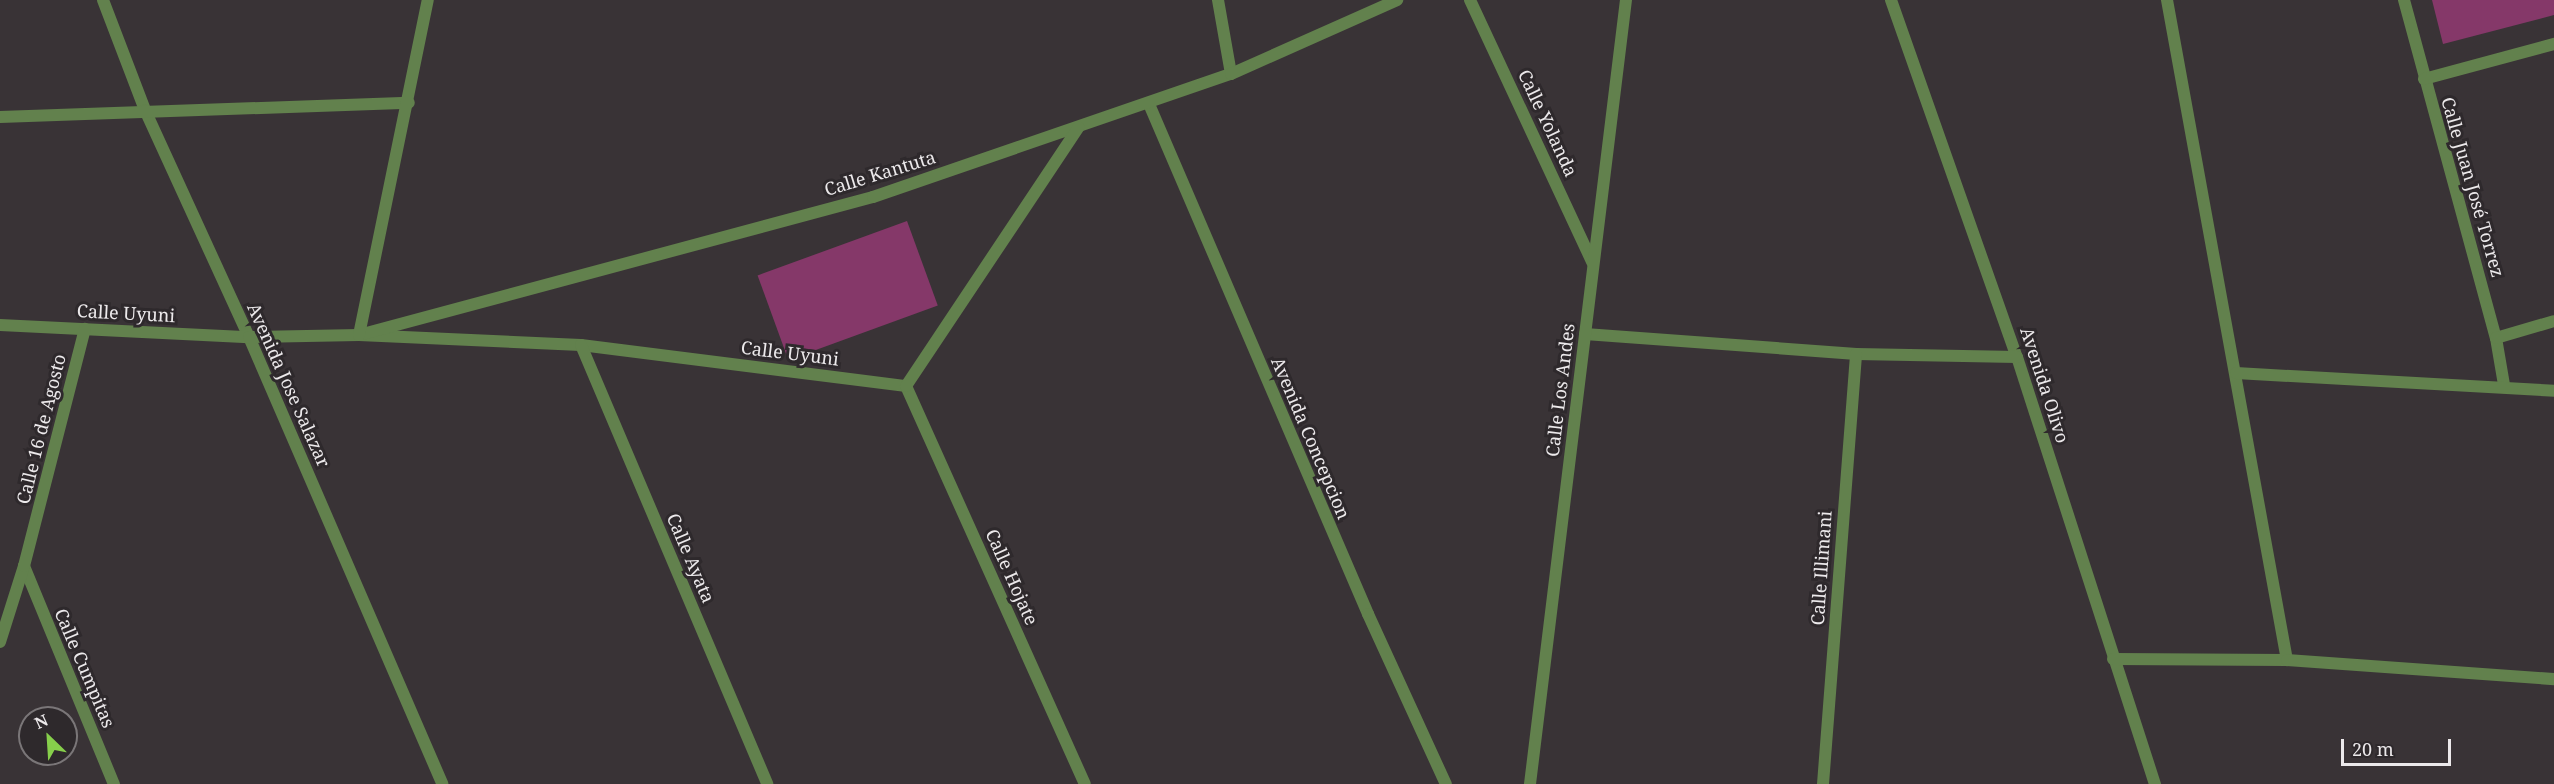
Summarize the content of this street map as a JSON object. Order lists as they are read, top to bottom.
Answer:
{
  "streets": {
    "street": [
      "Calle Yolanda",
      "Calle Kantuta",
      "Calle Juan José Torrez",
      "Calle Uyuni",
      "Avenida Jose Salazar",
      "Avenida Olivo",
      "Calle Los Andes",
      "Calle 16 de Agosto",
      "Avenida Concepcion",
      "Calle Ayata",
      "Calle Illimani",
      "Calle Hojate",
      "Calle Cumpitas"
    ]
  },
  "crossings": [
    ["Calle Yolanda", "Calle Los Andes"],
    ["Calle Kantuta", "Calle Uyuni"],
    ["Calle Kantuta", "Avenida Concepcion"],
    ["Calle Uyuni", "Avenida Jose Salazar"],
    ["Calle Uyuni", "Calle 16 de Agosto"],
    ["Calle Uyuni", "Calle Ayata"],
    ["Calle Uyuni", "Calle Hojate"],
    ["Calle 16 de Agosto", "Calle Cumpitas"]
  ],
  "scale_bar": "20 m",
  "north": "top left"
}
